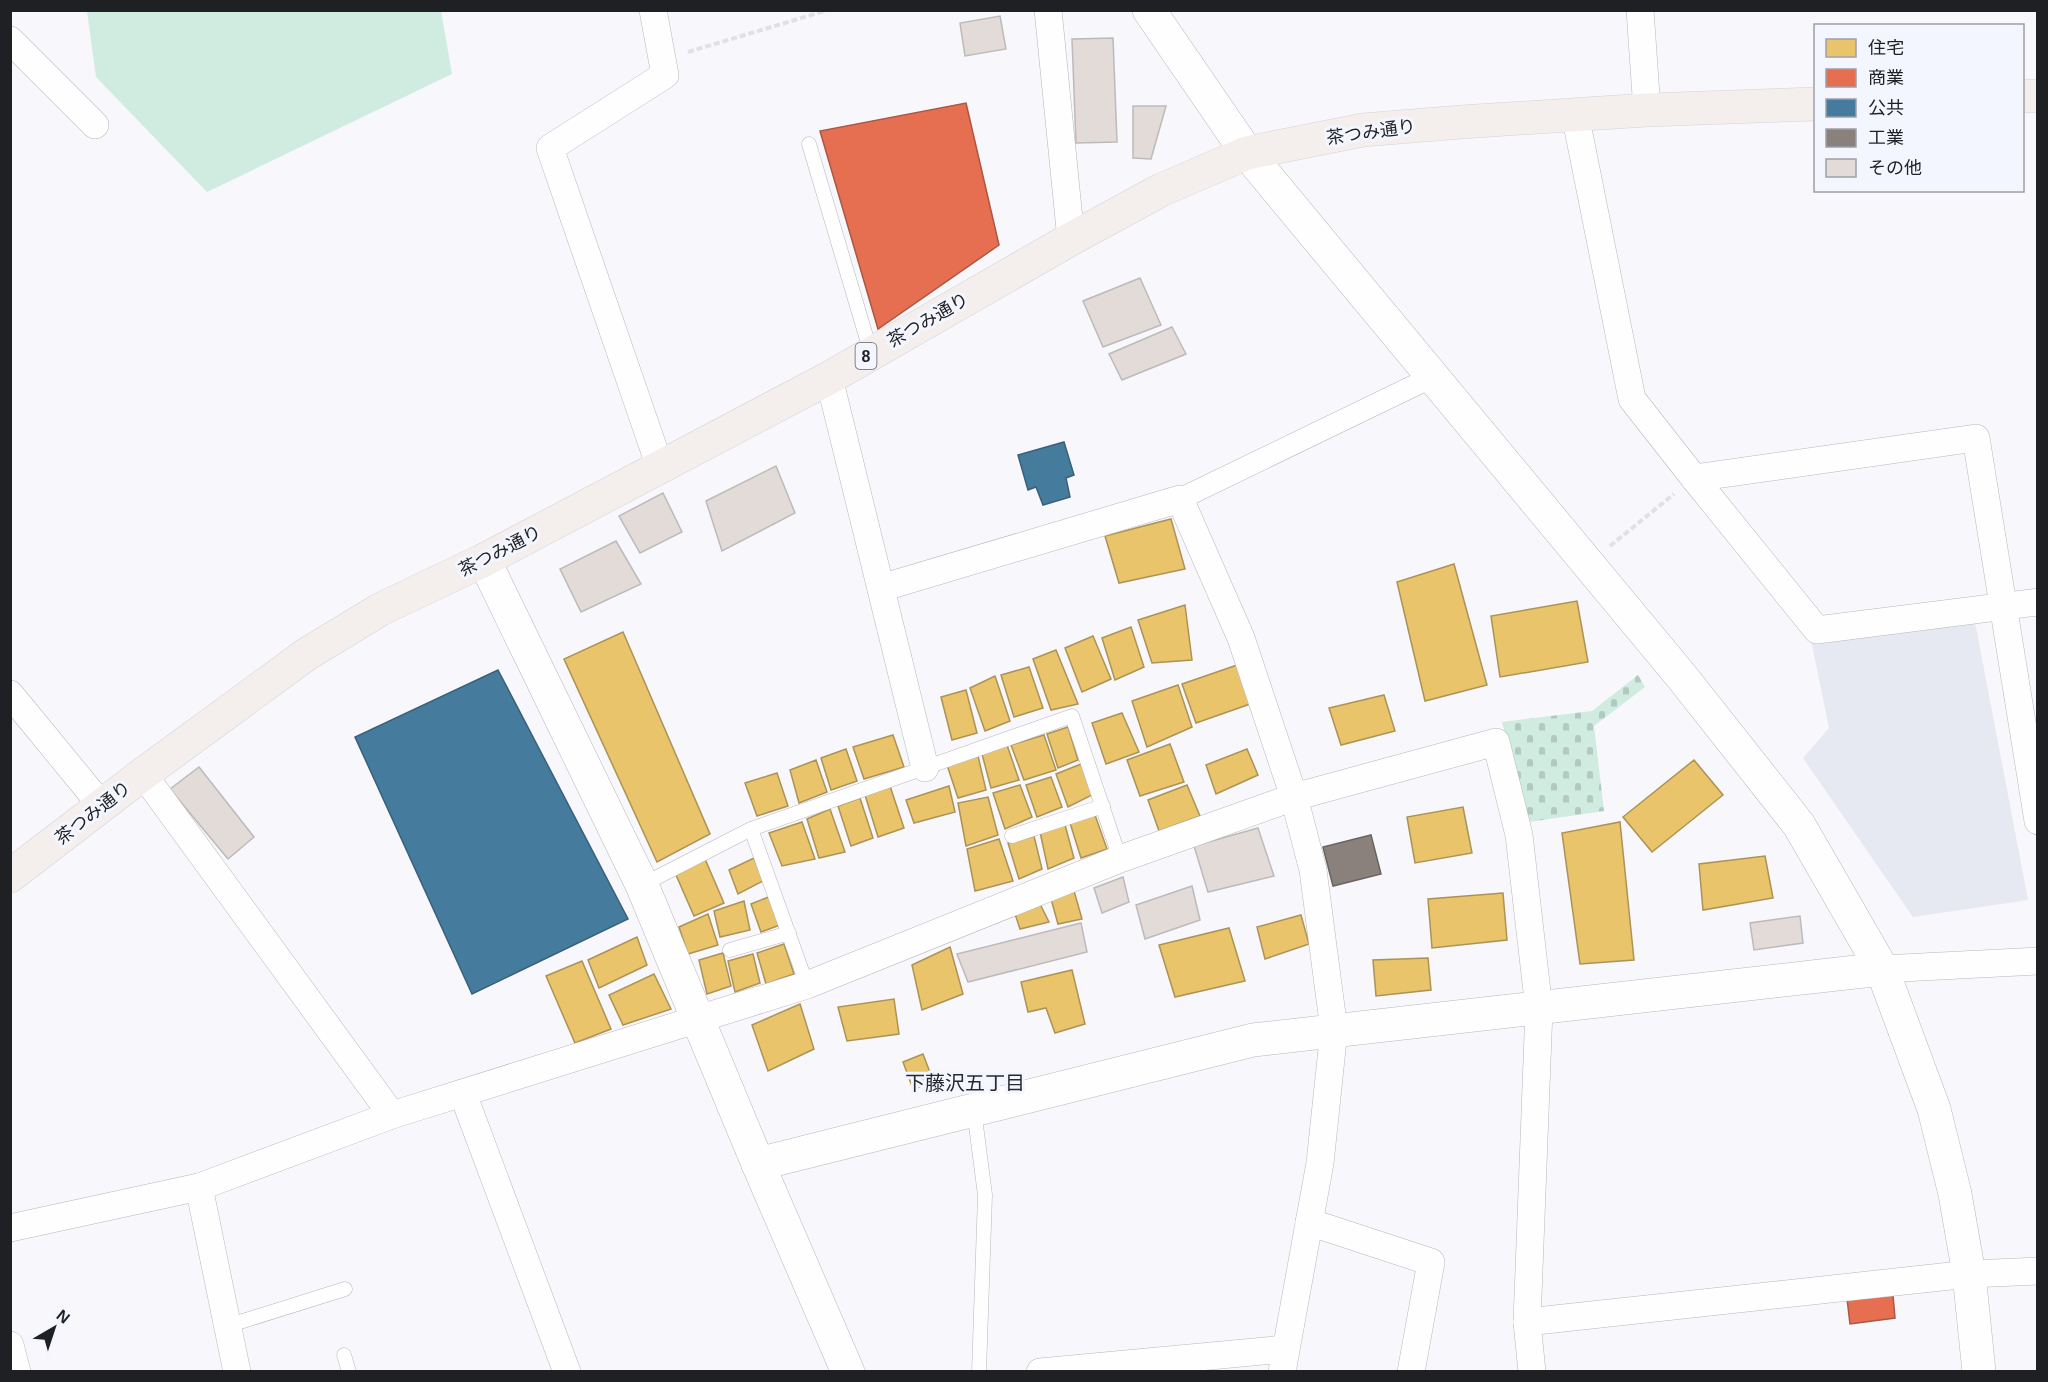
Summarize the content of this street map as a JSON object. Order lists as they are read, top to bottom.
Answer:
{
  "streets": {
    "main road": ["茶つみ通り", "8"]
  },
  "districts": ["下藤沢五丁目"],
  "legend": [
    "住宅",
    "商業",
    "公共",
    "工業",
    "その他"
  ],
  "north": "top right"
}
